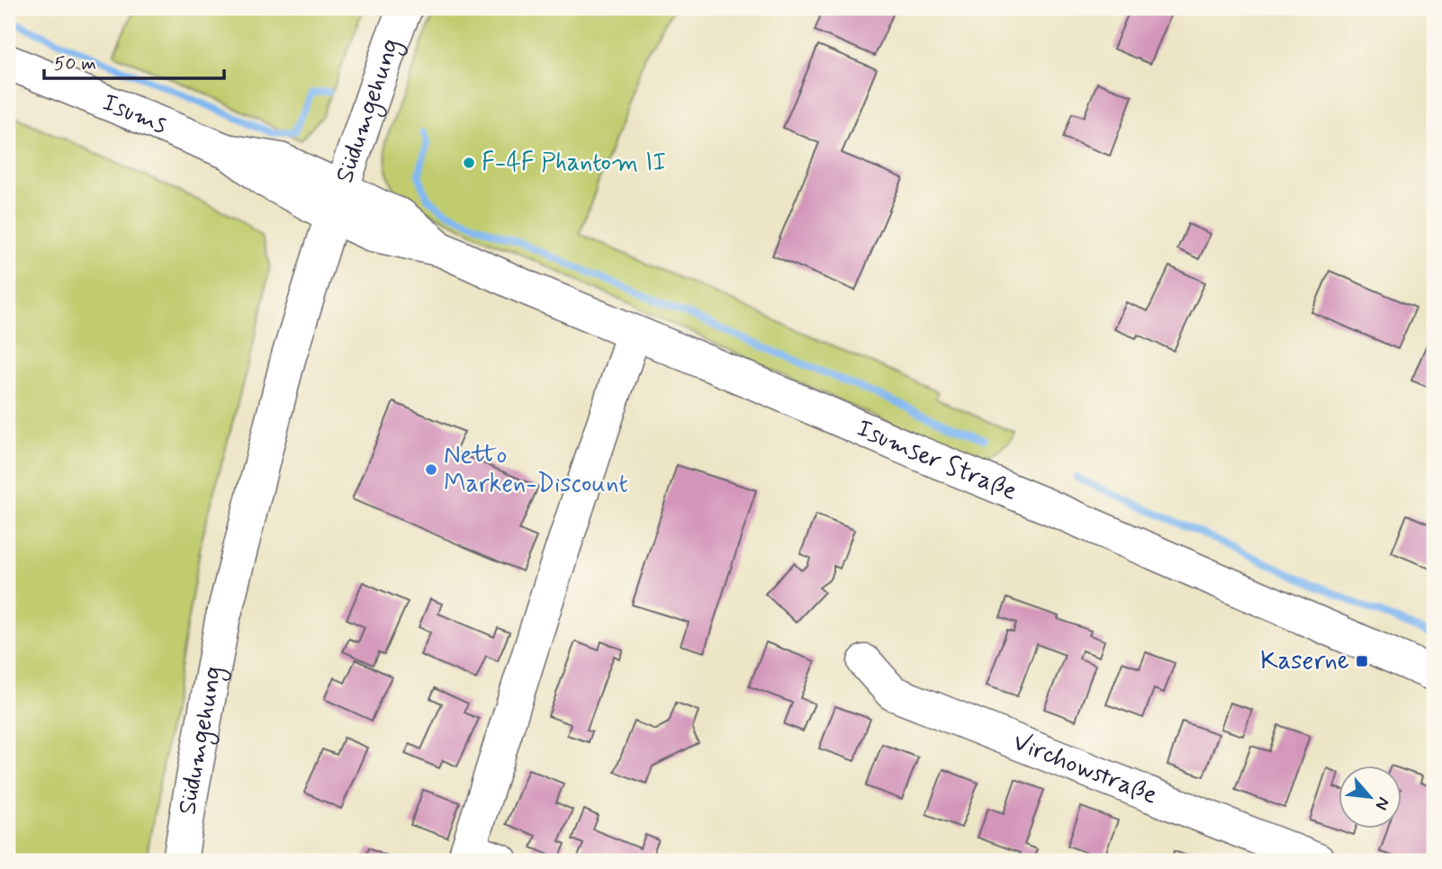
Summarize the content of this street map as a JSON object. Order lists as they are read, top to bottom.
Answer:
{
  "streets": {
    "street": [
      "Südumgehung",
      "Isums",
      "Isumser Straße",
      "Virchowstraße"
    ]
  },
  "crossings": [
    ["Südumgehung", "Isums"],
    ["Südumgehung", "Isumser Straße"],
    ["Isums", "Isumser Straße"]
  ],
  "places": {
    "other": ["F-4F Phantom II", "Netto Marken-Discount"],
    "transit": ["Kaserne"]
  },
  "scale_bar": "50 m",
  "north": "bottom right"
}
